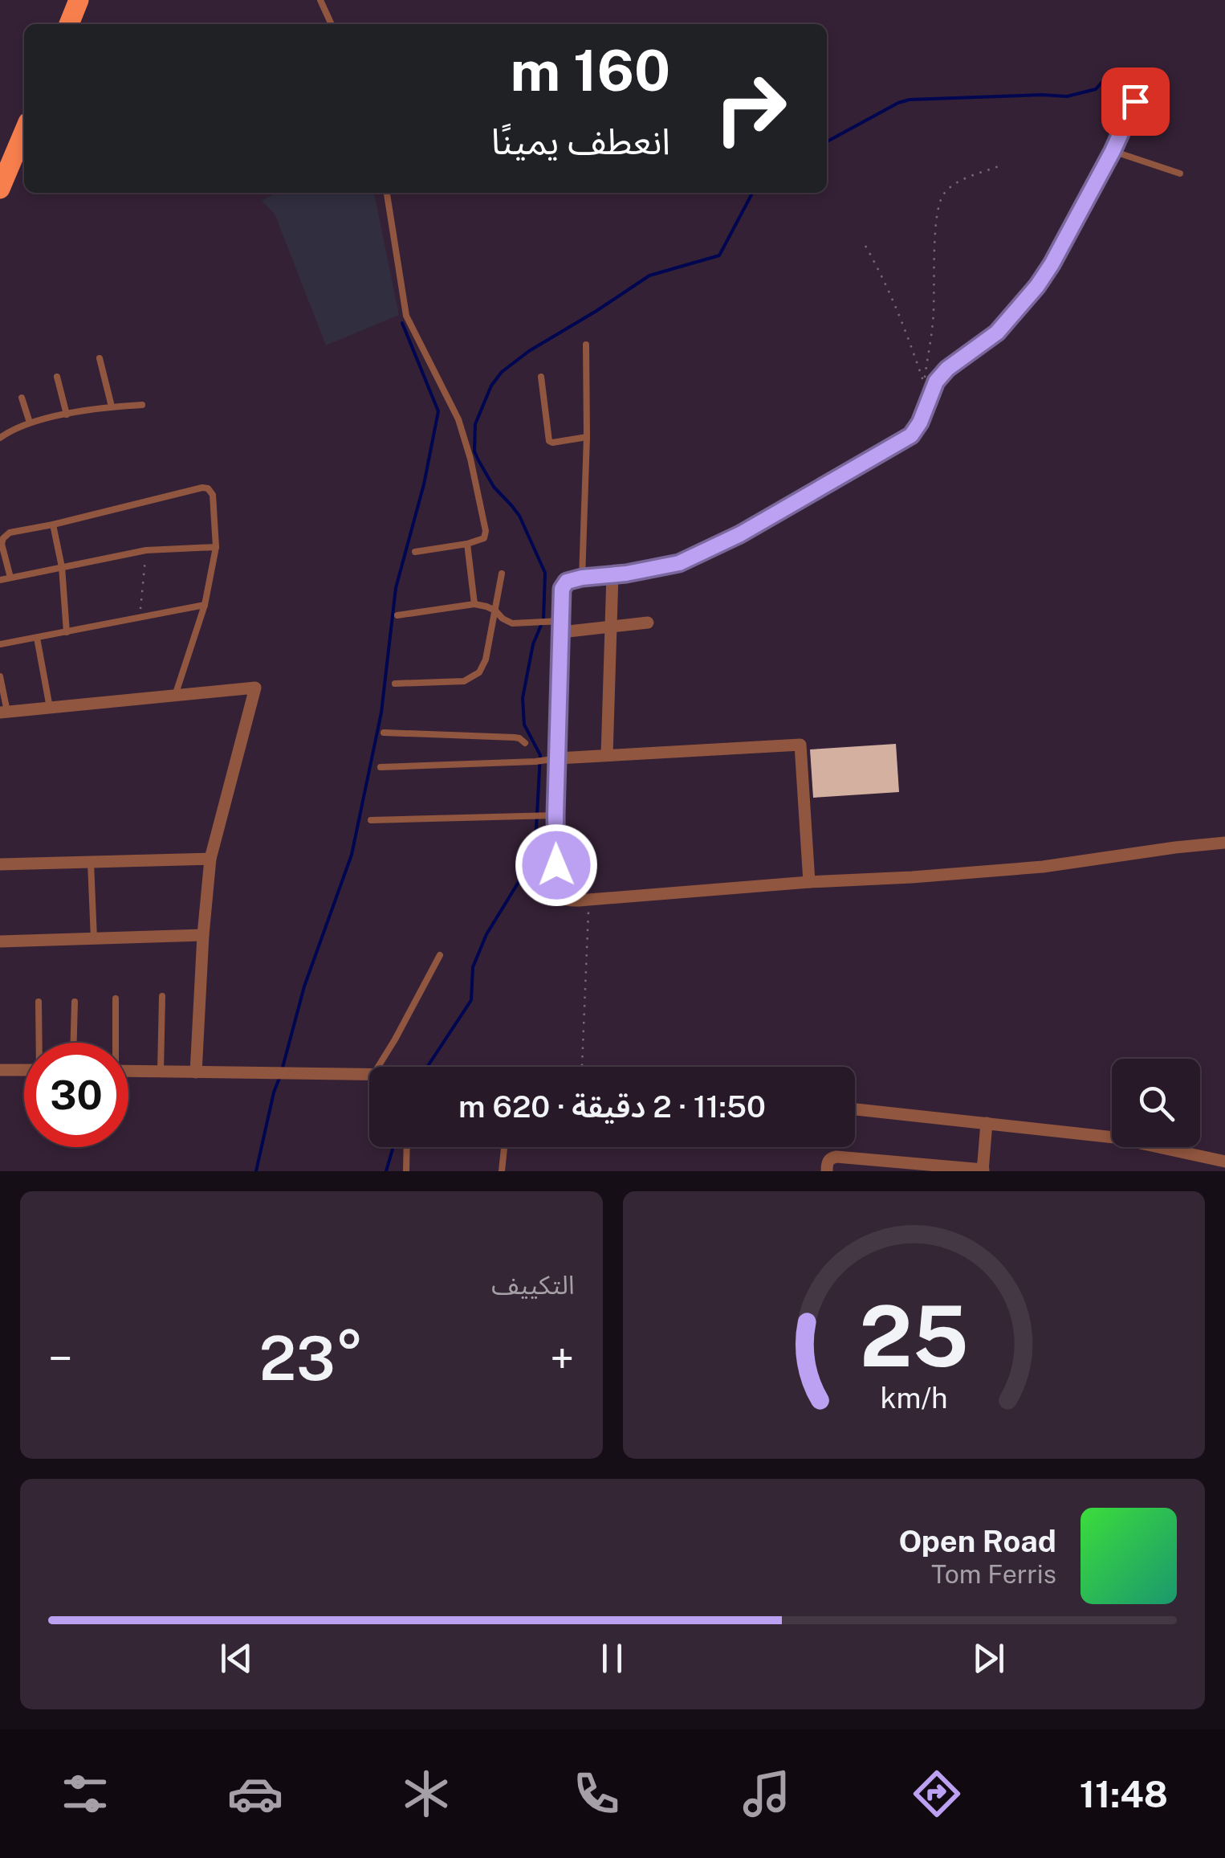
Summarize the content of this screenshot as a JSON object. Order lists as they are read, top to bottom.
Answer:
{
  "page": {
    "turn": ["160 m", "انعطف يمينًا"],
    "limit": "30",
    "trip": "11:50 · 2 دقيقة · 620 m",
    "tile": "التكييف",
    "heat": ["−", "23°", "+"],
    "song": ["Open Road", "Tom Ferris"],
    "tabs": "11:48",
    "gauge": ["25", "km/h"]
  }
}
